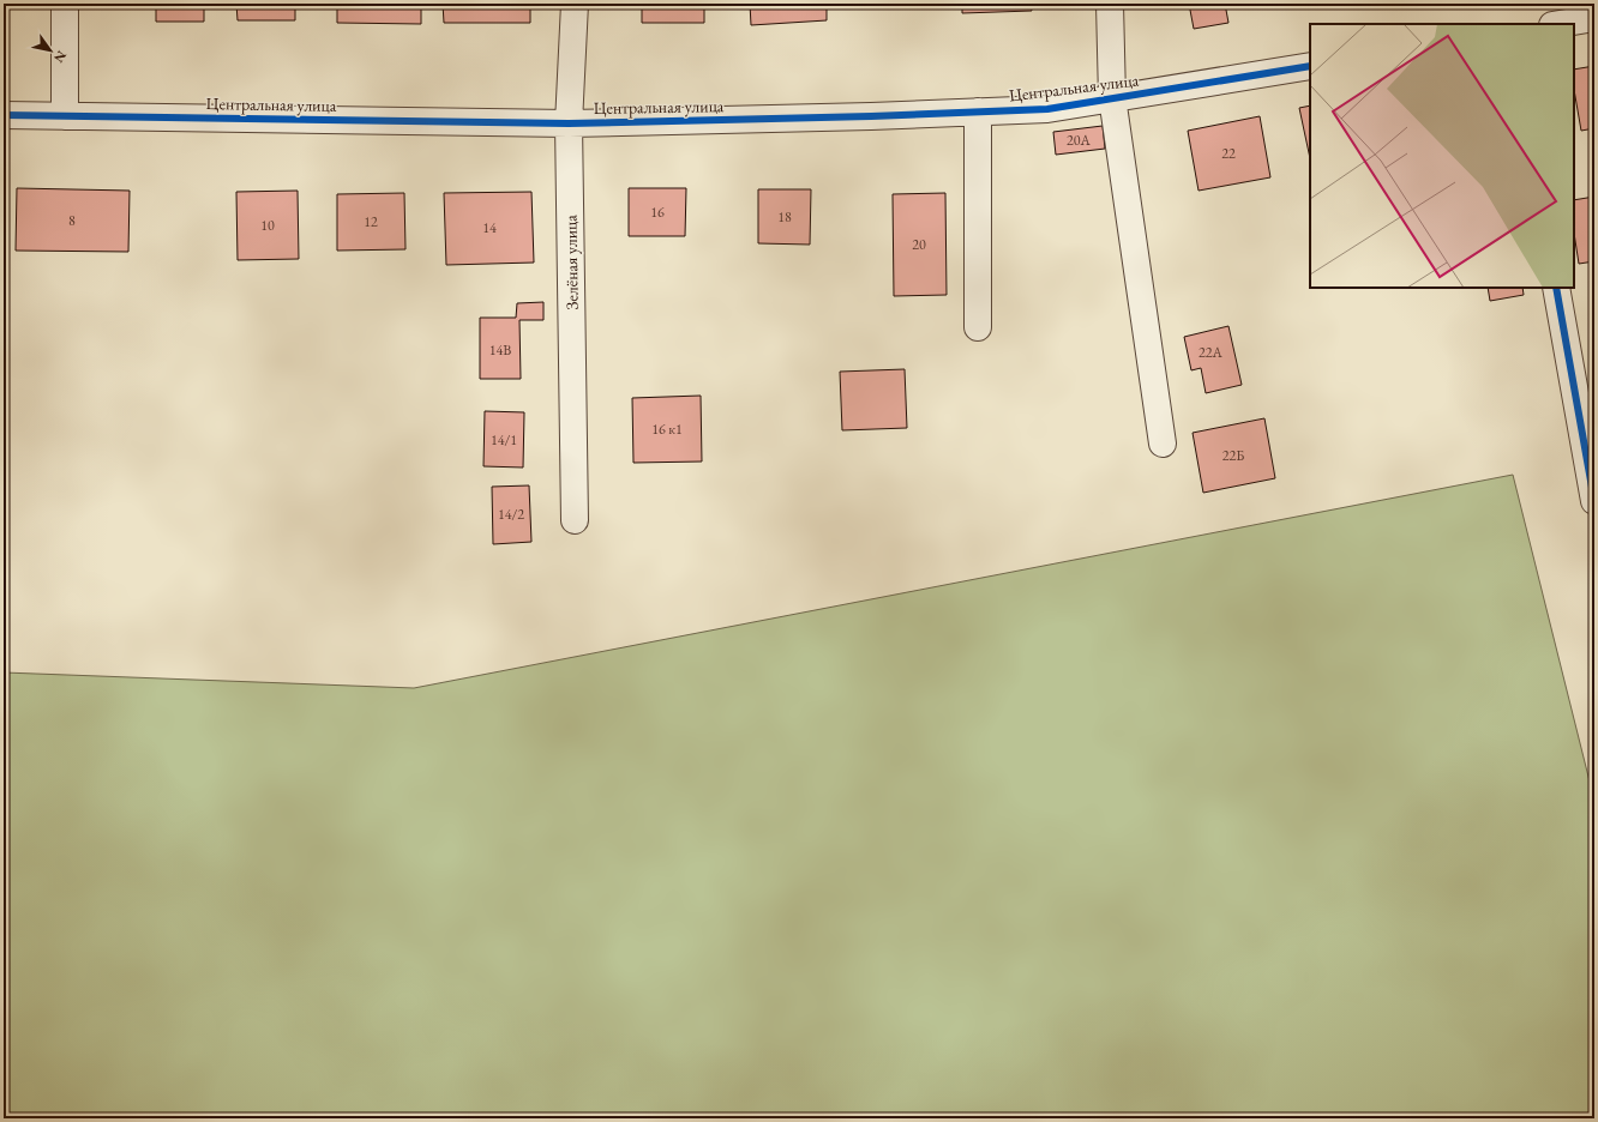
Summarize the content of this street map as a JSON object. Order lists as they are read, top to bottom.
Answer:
{
  "streets": {
    "street": ["Центральная улица", "Зелёная улица"]
  },
  "crossings": [
    ["Центральная улица", "Зелёная улица"]
  ],
  "house_numbers": [
    "20А",
    "22",
    "16",
    "18",
    "8",
    "12",
    "10",
    "14",
    "20",
    "14В",
    "22А",
    "16 к1",
    "14/1",
    "22Б",
    "14/2"
  ],
  "north": "bottom right"
}
